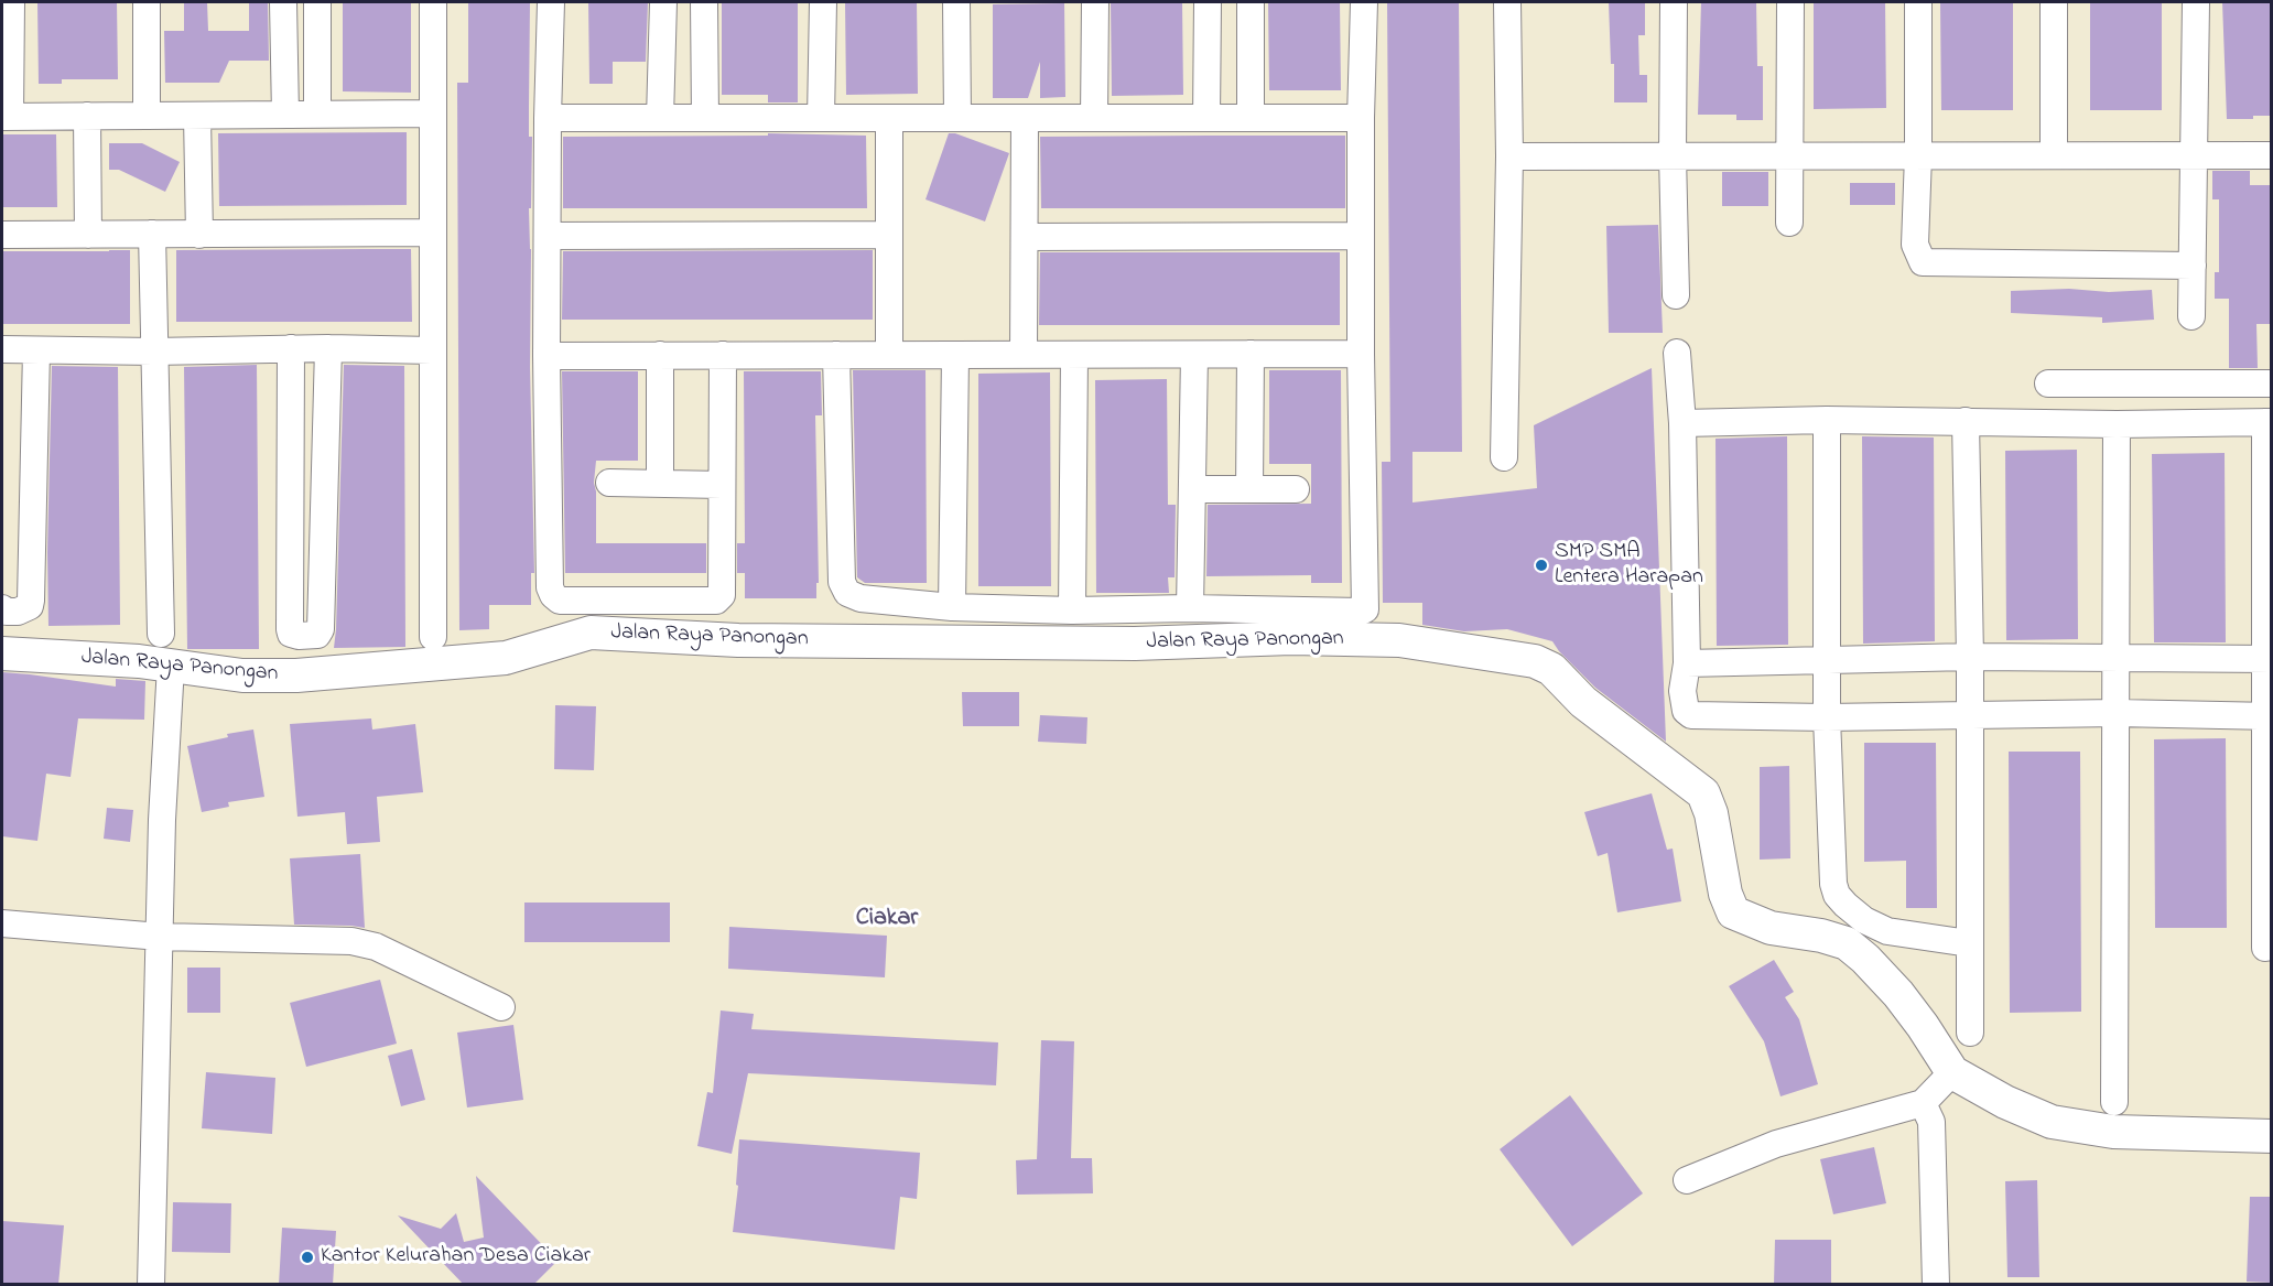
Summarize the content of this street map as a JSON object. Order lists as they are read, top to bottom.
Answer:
{
  "streets": {
    "street": ["Jalan Raya Panongan"]
  },
  "districts": ["Ciakar"],
  "places": ["SMP SMA Lentera Harapan", "Kantor Kelurahan Desa Ciakar"]
}
